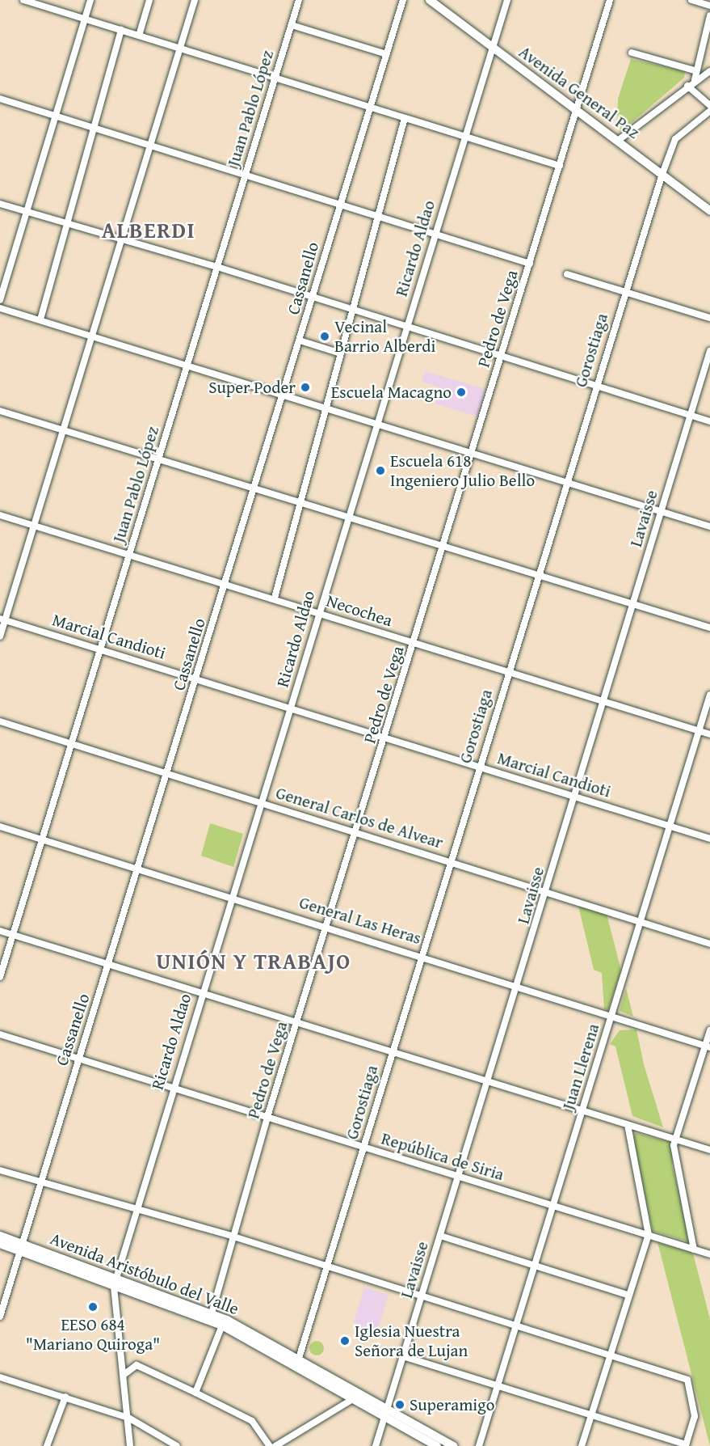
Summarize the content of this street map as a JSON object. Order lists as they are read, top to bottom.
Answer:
{
  "streets": {
    "main road": ["Avenida General Paz", "Avenida Aristóbulo del Valle"],
    "street": [
      "Juan Pablo López",
      "Ricardo Aldao",
      "Cassanello",
      "Pedro de Vega",
      "Gorostiaga",
      "Lavaisse",
      "Necochea",
      "Marcial Candioti",
      "General Carlos de Alvear",
      "General Las Heras",
      "Juan Llerena",
      "República de Siria"
    ]
  },
  "crossings": [
    ["Avenida General Paz", "Ricardo Aldao"],
    ["Avenida General Paz", "Pedro de Vega"],
    ["Avenida General Paz", "Gorostiaga"],
    ["Juan Pablo López", "Necochea"],
    ["Juan Pablo López", "Marcial Candioti"],
    ["Juan Pablo López", "General Carlos de Alvear"],
    ["Juan Pablo López", "General Las Heras"],
    ["Ricardo Aldao", "Necochea"],
    ["Ricardo Aldao", "Marcial Candioti"],
    ["Ricardo Aldao", "General Carlos de Alvear"],
    ["Ricardo Aldao", "General Las Heras"],
    ["Ricardo Aldao", "República de Siria"],
    ["Ricardo Aldao", "Avenida Aristóbulo del Valle"],
    ["Cassanello", "Necochea"],
    ["Cassanello", "Marcial Candioti"],
    ["Cassanello", "General Carlos de Alvear"],
    ["Cassanello", "General Las Heras"],
    ["Cassanello", "República de Siria"],
    ["Cassanello", "Avenida Aristóbulo del Valle"],
    ["Pedro de Vega", "Necochea"],
    ["Pedro de Vega", "Marcial Candioti"],
    ["Pedro de Vega", "General Carlos de Alvear"],
    ["Pedro de Vega", "General Las Heras"],
    ["Pedro de Vega", "República de Siria"],
    ["Pedro de Vega", "Avenida Aristóbulo del Valle"],
    ["Gorostiaga", "Necochea"],
    ["Gorostiaga", "Marcial Candioti"],
    ["Gorostiaga", "General Carlos de Alvear"],
    ["Gorostiaga", "General Las Heras"],
    ["Gorostiaga", "República de Siria"],
    ["Gorostiaga", "Avenida Aristóbulo del Valle"],
    ["Lavaisse", "Necochea"],
    ["Lavaisse", "Marcial Candioti"],
    ["Lavaisse", "General Carlos de Alvear"],
    ["Lavaisse", "General Las Heras"],
    ["Lavaisse", "República de Siria"],
    ["Lavaisse", "Avenida Aristóbulo del Valle"],
    ["Necochea", "Juan Llerena"],
    ["Marcial Candioti", "Juan Llerena"],
    ["General Carlos de Alvear", "Juan Llerena"],
    ["General Las Heras", "Juan Llerena"],
    ["Juan Llerena", "República de Siria"]
  ],
  "districts": ["ALBERDI", "UNIÓN Y TRABAJO"],
  "places": [
    "Vecinal Barrio Alberdi",
    "Super Poder",
    "Escuela Macagno",
    "Escuela 618 Ingeniero Julio Bello",
    "EESO 684 \"Mariano Quiroga\"",
    "Iglesia Nuestra Señora de Lujan",
    "Superamigo"
  ]
}
